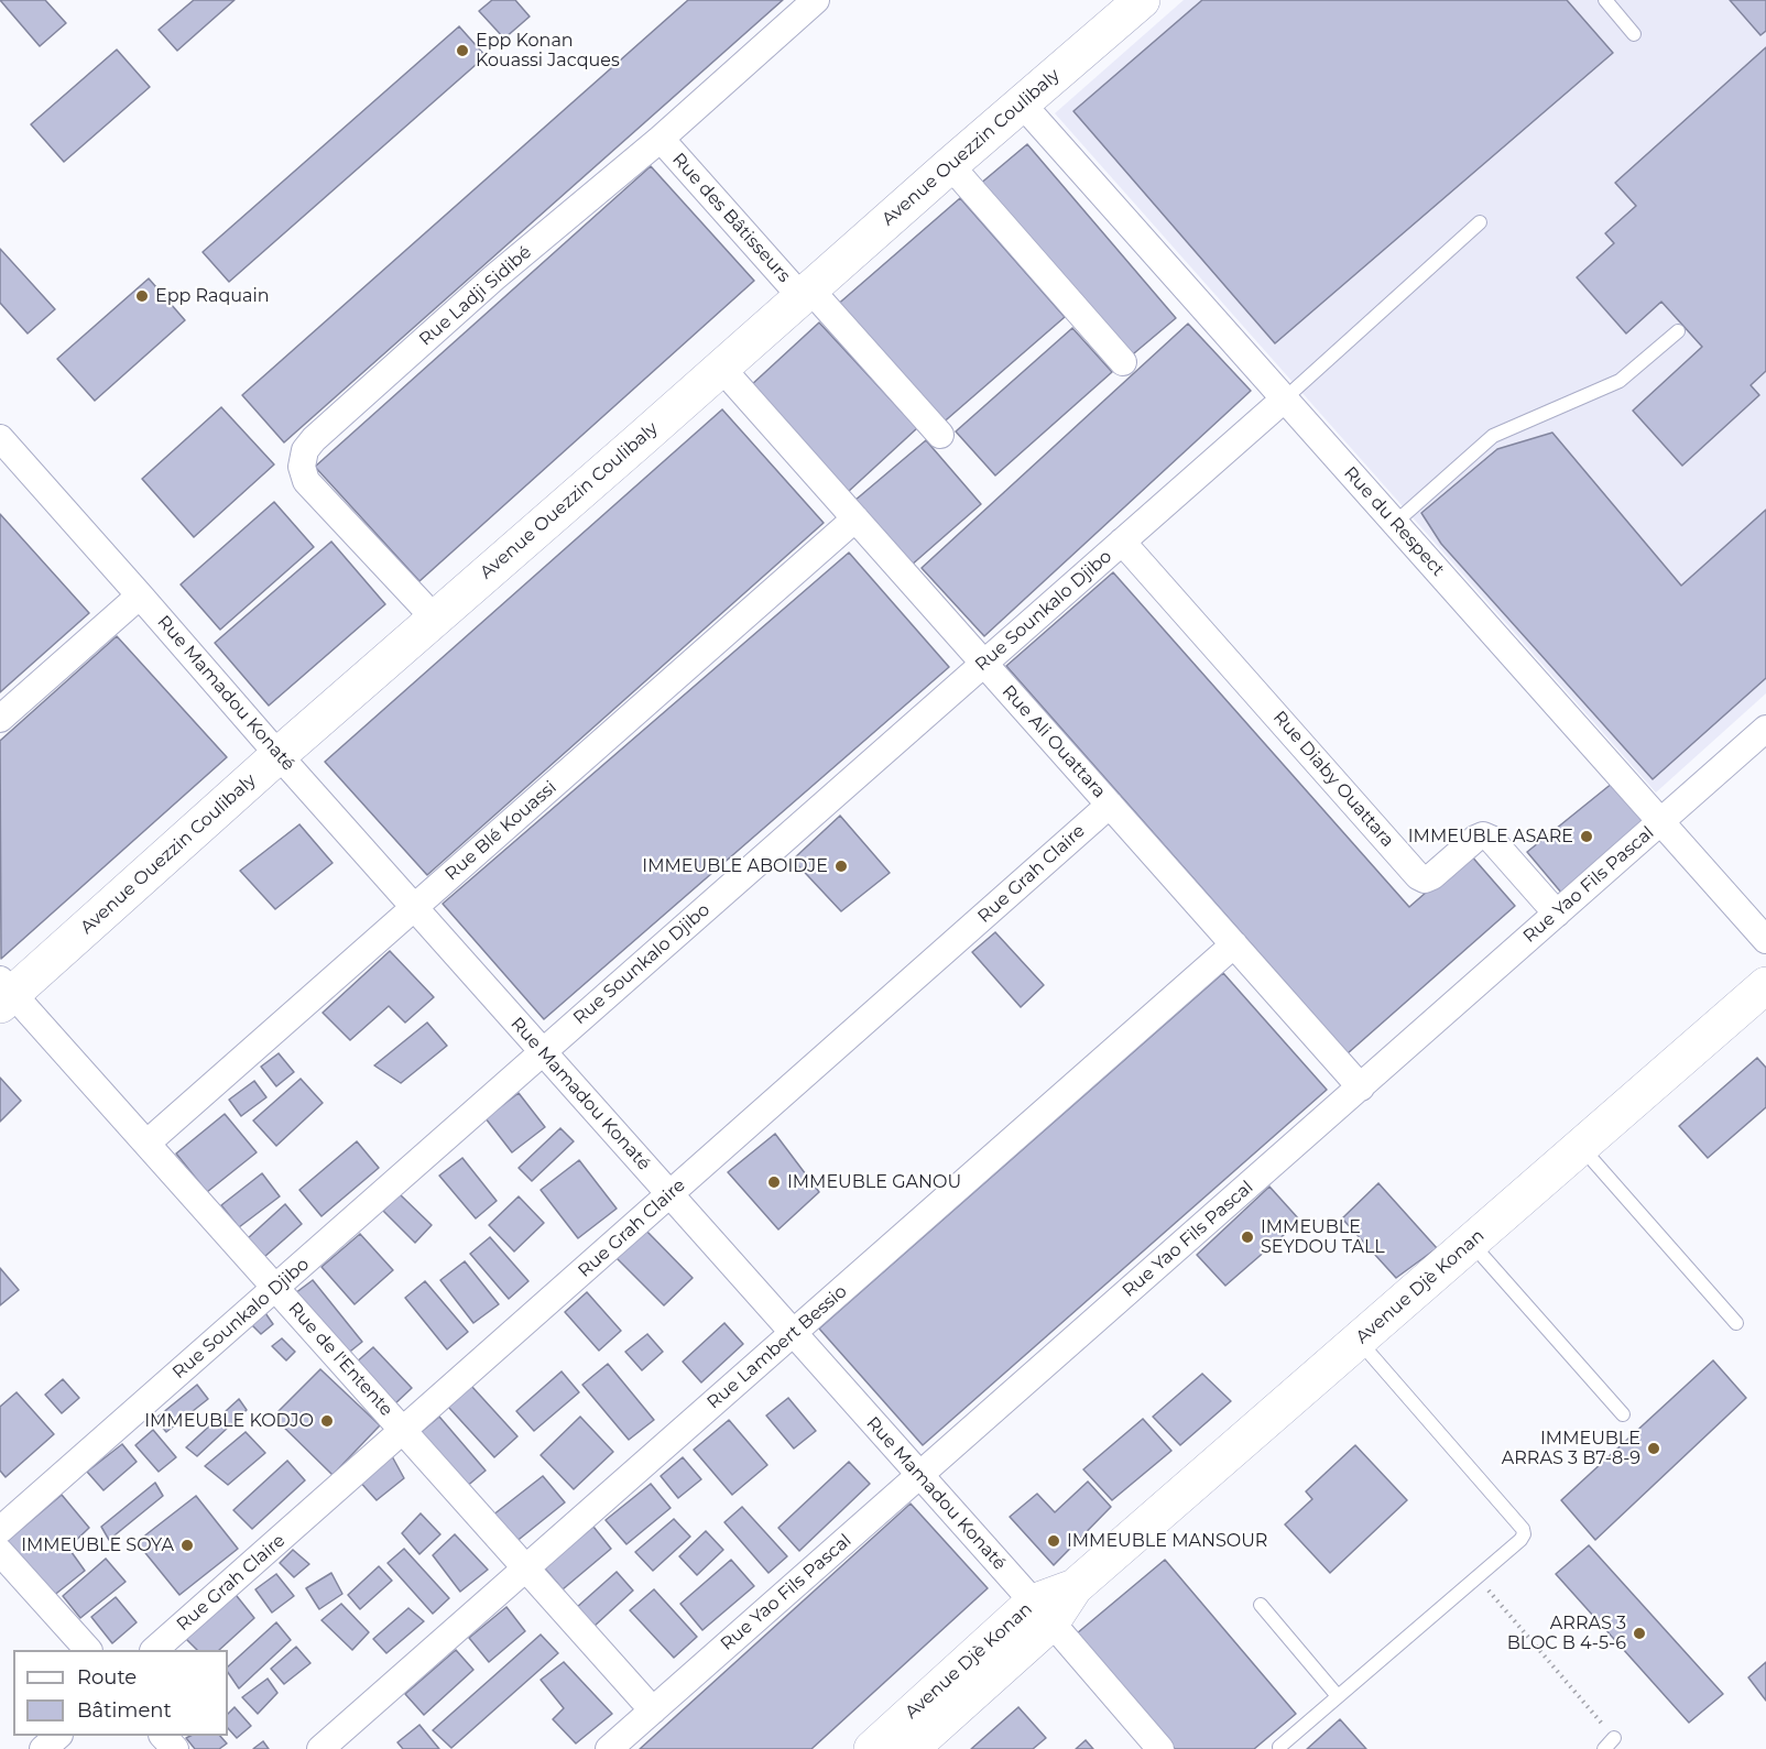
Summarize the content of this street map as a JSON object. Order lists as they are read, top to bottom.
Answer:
{
  "streets": {
    "street": [
      "Avenue Ouezzin Coulibaly",
      "Rue des Bâtisseurs",
      "Rue Ladji Sidibé",
      "Rue du Respect",
      "Rue Sounkalo Djibo",
      "Rue Mamadou Konaté",
      "Rue Ali Ouattara",
      "Rue Diaby Ouattara",
      "Rue Blé Kouassi",
      "Rue Grah Claire",
      "Rue Yao Fils Pascal",
      "Avenue Djè Konan",
      "Rue Lambert Bessio",
      "Rue de l'Entente"
    ]
  },
  "crossings": [
    ["Avenue Ouezzin Coulibaly", "Rue des Bâtisseurs"],
    ["Avenue Ouezzin Coulibaly", "Rue Ladji Sidibé"],
    ["Avenue Ouezzin Coulibaly", "Rue du Respect"],
    ["Avenue Ouezzin Coulibaly", "Rue Mamadou Konaté"],
    ["Avenue Ouezzin Coulibaly", "Rue Ali Ouattara"],
    ["Avenue Ouezzin Coulibaly", "Rue de l'Entente"],
    ["Rue des Bâtisseurs", "Rue Ladji Sidibé"],
    ["Rue du Respect", "Rue Sounkalo Djibo"],
    ["Rue du Respect", "Rue Yao Fils Pascal"],
    ["Rue Sounkalo Djibo", "Rue Mamadou Konaté"],
    ["Rue Sounkalo Djibo", "Rue Ali Ouattara"],
    ["Rue Sounkalo Djibo", "Rue Diaby Ouattara"],
    ["Rue Sounkalo Djibo", "Rue de l'Entente"],
    ["Rue Mamadou Konaté", "Rue Blé Kouassi"],
    ["Rue Mamadou Konaté", "Rue Grah Claire"],
    ["Rue Mamadou Konaté", "Rue Yao Fils Pascal"],
    ["Rue Mamadou Konaté", "Avenue Djè Konan"],
    ["Rue Mamadou Konaté", "Rue Lambert Bessio"],
    ["Rue Ali Ouattara", "Rue Blé Kouassi"],
    ["Rue Ali Ouattara", "Rue Grah Claire"],
    ["Rue Ali Ouattara", "Rue Yao Fils Pascal"],
    ["Rue Ali Ouattara", "Rue Lambert Bessio"],
    ["Rue Diaby Ouattara", "Rue Yao Fils Pascal"],
    ["Rue Blé Kouassi", "Rue de l'Entente"],
    ["Rue Grah Claire", "Rue de l'Entente"],
    ["Rue Yao Fils Pascal", "Rue de l'Entente"],
    ["Rue Lambert Bessio", "Rue de l'Entente"]
  ],
  "places": [
    "Epp Konan Kouassi Jacques",
    "Epp Raquain",
    "IMMEUBLE ASARE",
    "IMMEUBLE ABOIDJE",
    "IMMEUBLE GANOU",
    "IMMEUBLE SEYDOU TALL",
    "IMMEUBLE KODJO",
    "IMMEUBLE ARRAS 3 B7-8-9",
    "IMMEUBLE MANSOUR",
    "IMMEUBLE SOYA",
    "ARRAS 3 BLOC B 4-5-6"
  ],
  "legend": ["Route", "Bâtiment"]
}
